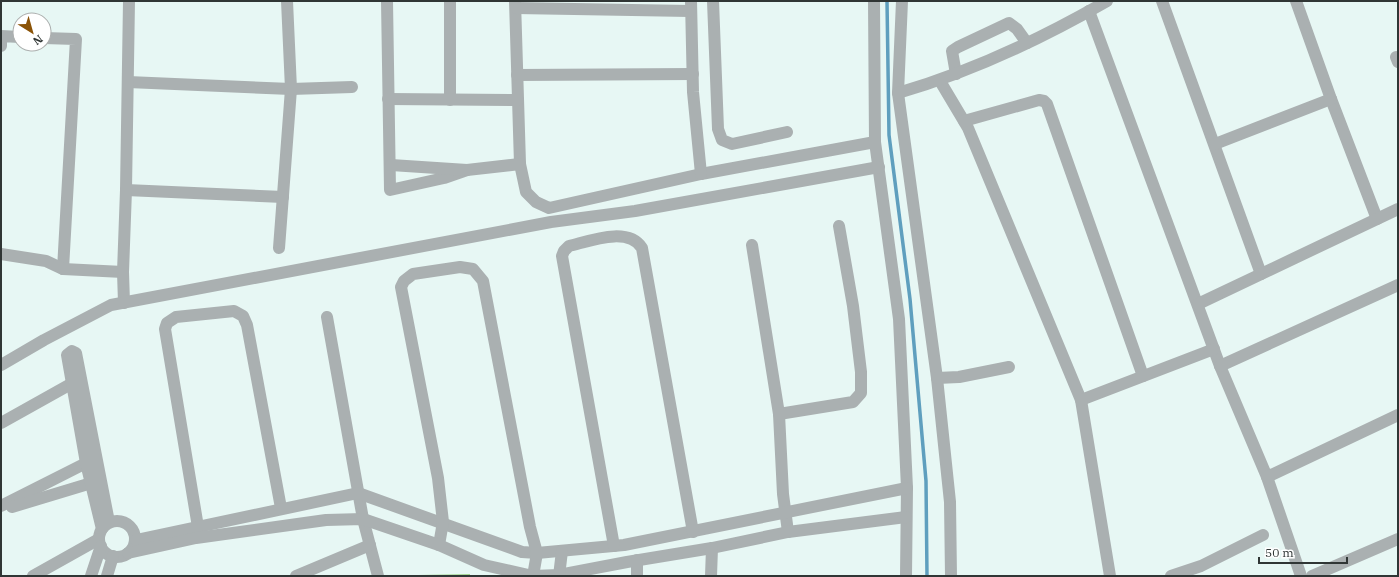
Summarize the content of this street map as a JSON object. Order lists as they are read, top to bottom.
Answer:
{
  "scale_bar": "50 m",
  "north": "bottom right"
}
